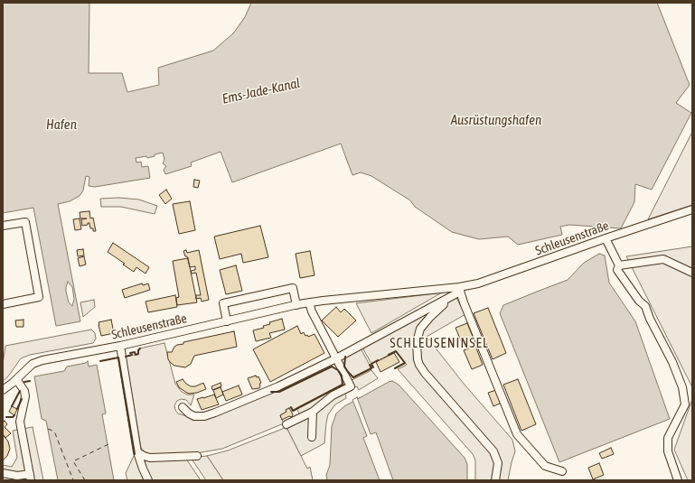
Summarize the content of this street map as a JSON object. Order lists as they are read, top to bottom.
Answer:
{
  "streets": {
    "street": ["Schleusenstraße"]
  },
  "districts": ["SCHLEUSENINSEL"],
  "water": ["Ems-Jade-Kanal", "Ausrüstungshafen", "Hafen"]
}
